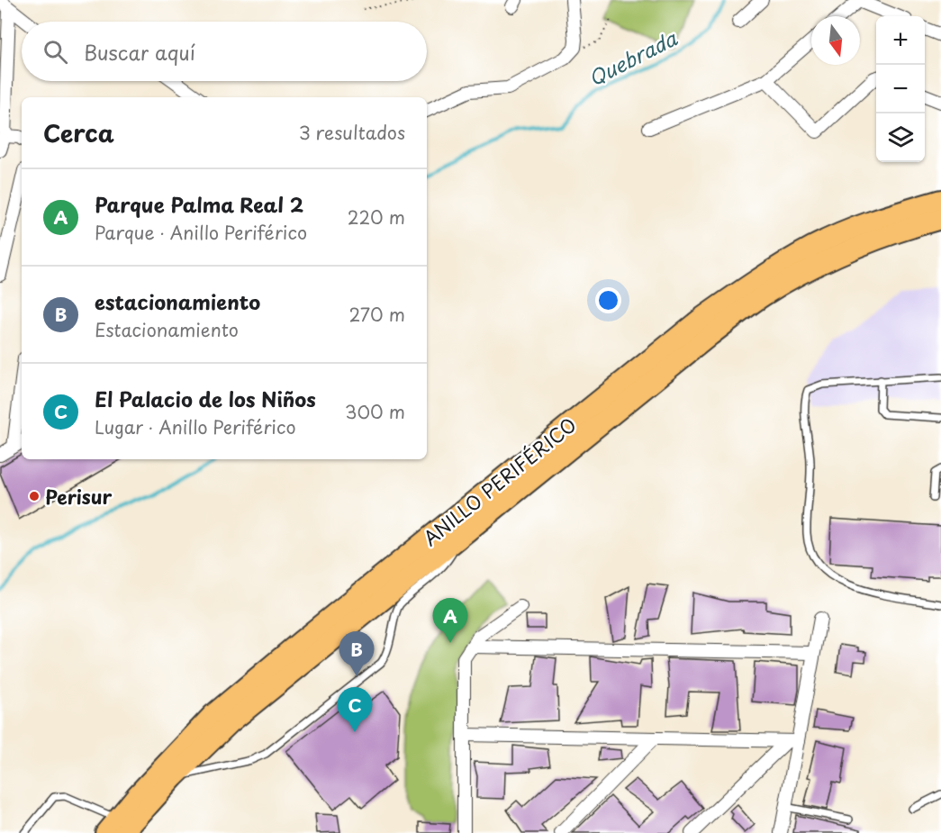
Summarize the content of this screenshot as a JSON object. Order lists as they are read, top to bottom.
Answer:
{
  "streets": {
    "highway": ["ANILLO PERIFÉRICO"]
  },
  "water": ["Quebrada"],
  "places": ["Perisur"],
  "north": "bottom",
  "page": {
    "map_buttons": ["+", "−"],
    "search": "Buscar aquí",
    "heading": ["Cerca", "3 resultados"],
    "list": [
      {
        "mark": "A",
        "name": "Parque Palma Real 2",
        "note": "Parque · Anillo Periférico",
        "value": "220 m"
      },
      {
        "mark": "B",
        "name": "estacionamiento",
        "note": "Estacionamiento",
        "value": "270 m"
      },
      {
        "mark": "C",
        "name": "El Palacio de los Niños",
        "note": "Lugar · Anillo Periférico",
        "value": "300 m"
      }
    ],
    "pins": ["A", "B", "C"]
  }
}
